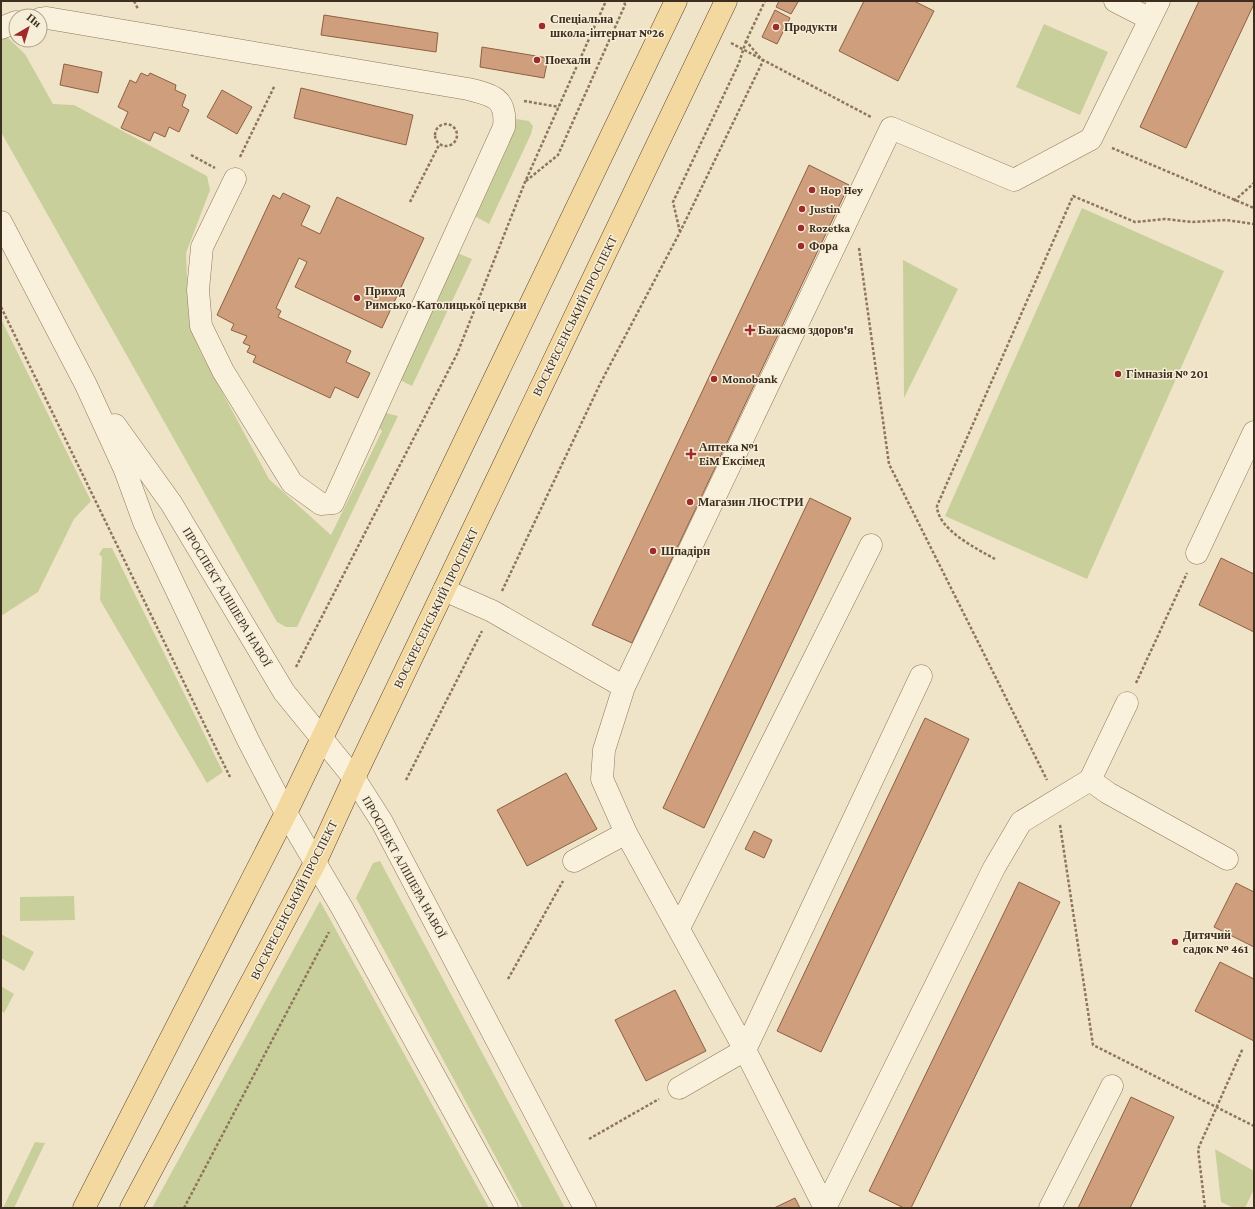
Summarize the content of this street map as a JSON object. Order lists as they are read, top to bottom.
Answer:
{
  "streets": {
    "main road": ["ВОСКРЕСЕНСЬКИЙ ПРОСПЕКТ"],
    "street": ["ПРОСПЕКТ АЛІШЕРА НАВОЇ"]
  },
  "crossings": [
    ["ВОСКРЕСЕНСЬКИЙ ПРОСПЕКТ", "ПРОСПЕКТ АЛІШЕРА НАВОЇ"]
  ],
  "places": {
    "other": [
      "Спеціальна школа-інтернат №26",
      "Продукти",
      "Поехали",
      "Hop Hey",
      "Justin",
      "Rozetka",
      "Фора",
      "Приход Римсько-Католицької церкви",
      "Гімназія № 201",
      "Monobank",
      "Магазин ЛЮСТРИ",
      "Шпадірн",
      "Дитячий садок № 461"
    ],
    "health": ["Бажаємо здоров'я", "Аптека №1 EiM Ексімед"]
  },
  "north": "top right"
}
